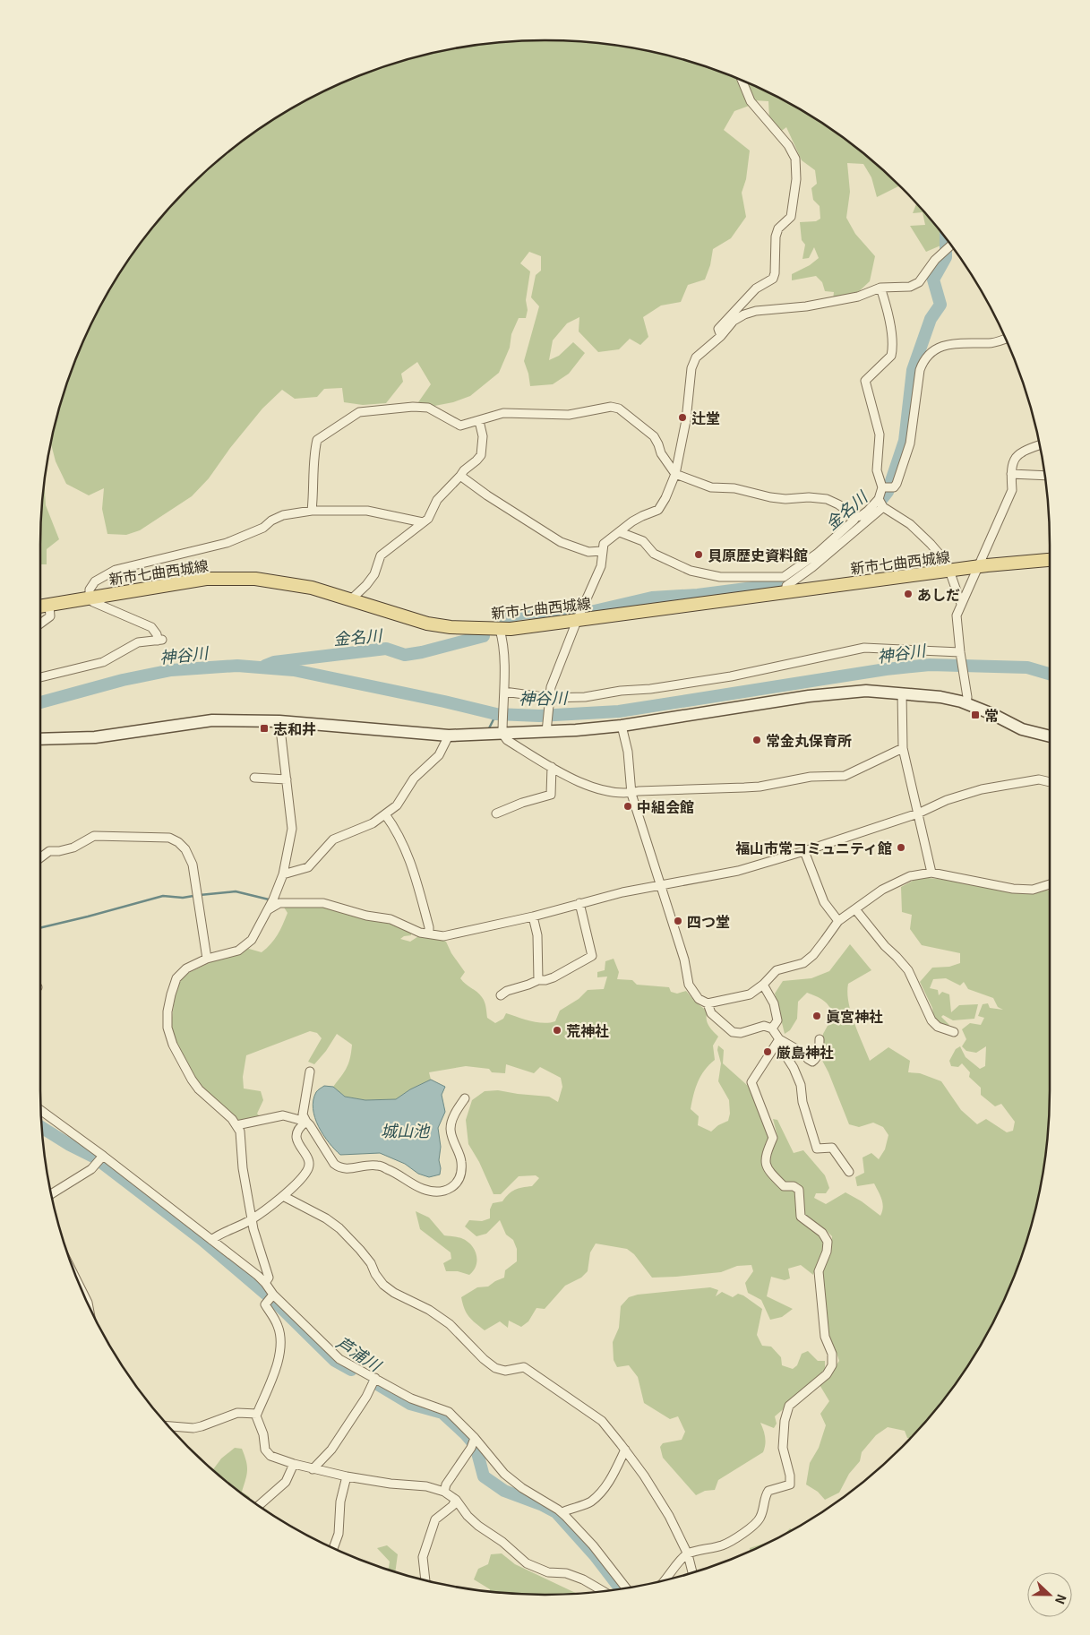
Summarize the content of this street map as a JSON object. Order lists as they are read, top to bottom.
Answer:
{
  "streets": {
    "main road": ["新市七曲西城線"]
  },
  "water": [
    "金名川",
    "神谷川",
    "城山池",
    "芦浦川"
  ],
  "places": {
    "other": [
      "辻堂",
      "貝原歴史資料館",
      "あしだ",
      "常金丸保育所",
      "中組会館",
      "福山市常コミュニティ館",
      "四つ堂",
      "眞宮神社",
      "荒神社",
      "厳島神社"
    ],
    "transit": ["常", "志和井"]
  },
  "north": "right"
}
